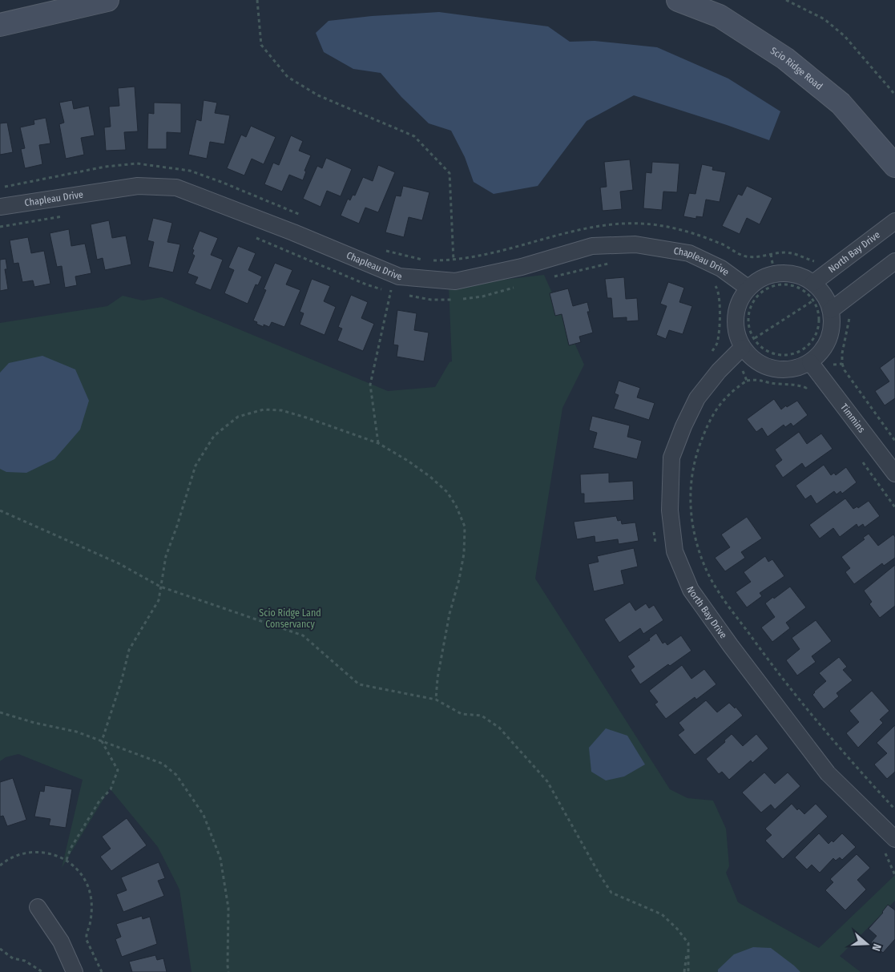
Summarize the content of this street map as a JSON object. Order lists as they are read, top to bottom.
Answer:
{
  "streets": {
    "street": [
      "Scio Ridge Road",
      "Chapleau Drive",
      "North Bay Drive",
      "Timmins"
    ]
  },
  "parks": ["Scio Ridge Land Conservancy"],
  "north": "right"
}
